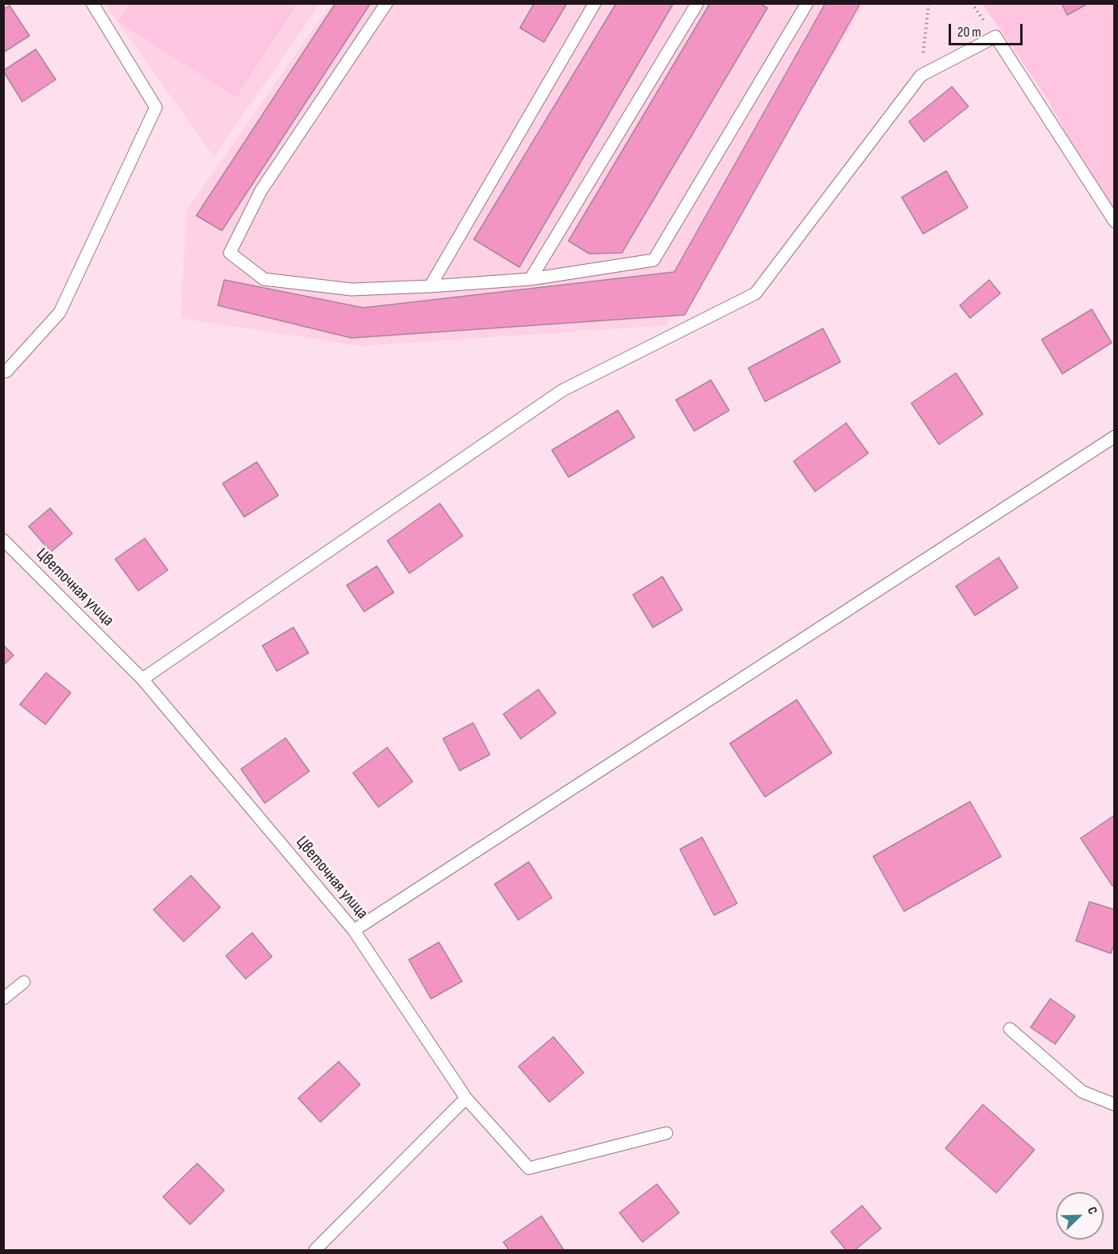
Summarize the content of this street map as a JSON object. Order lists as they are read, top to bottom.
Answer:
{
  "streets": {
    "lane": ["Цветочная улица"]
  },
  "scale_bar": "20 m",
  "north": "top right"
}
